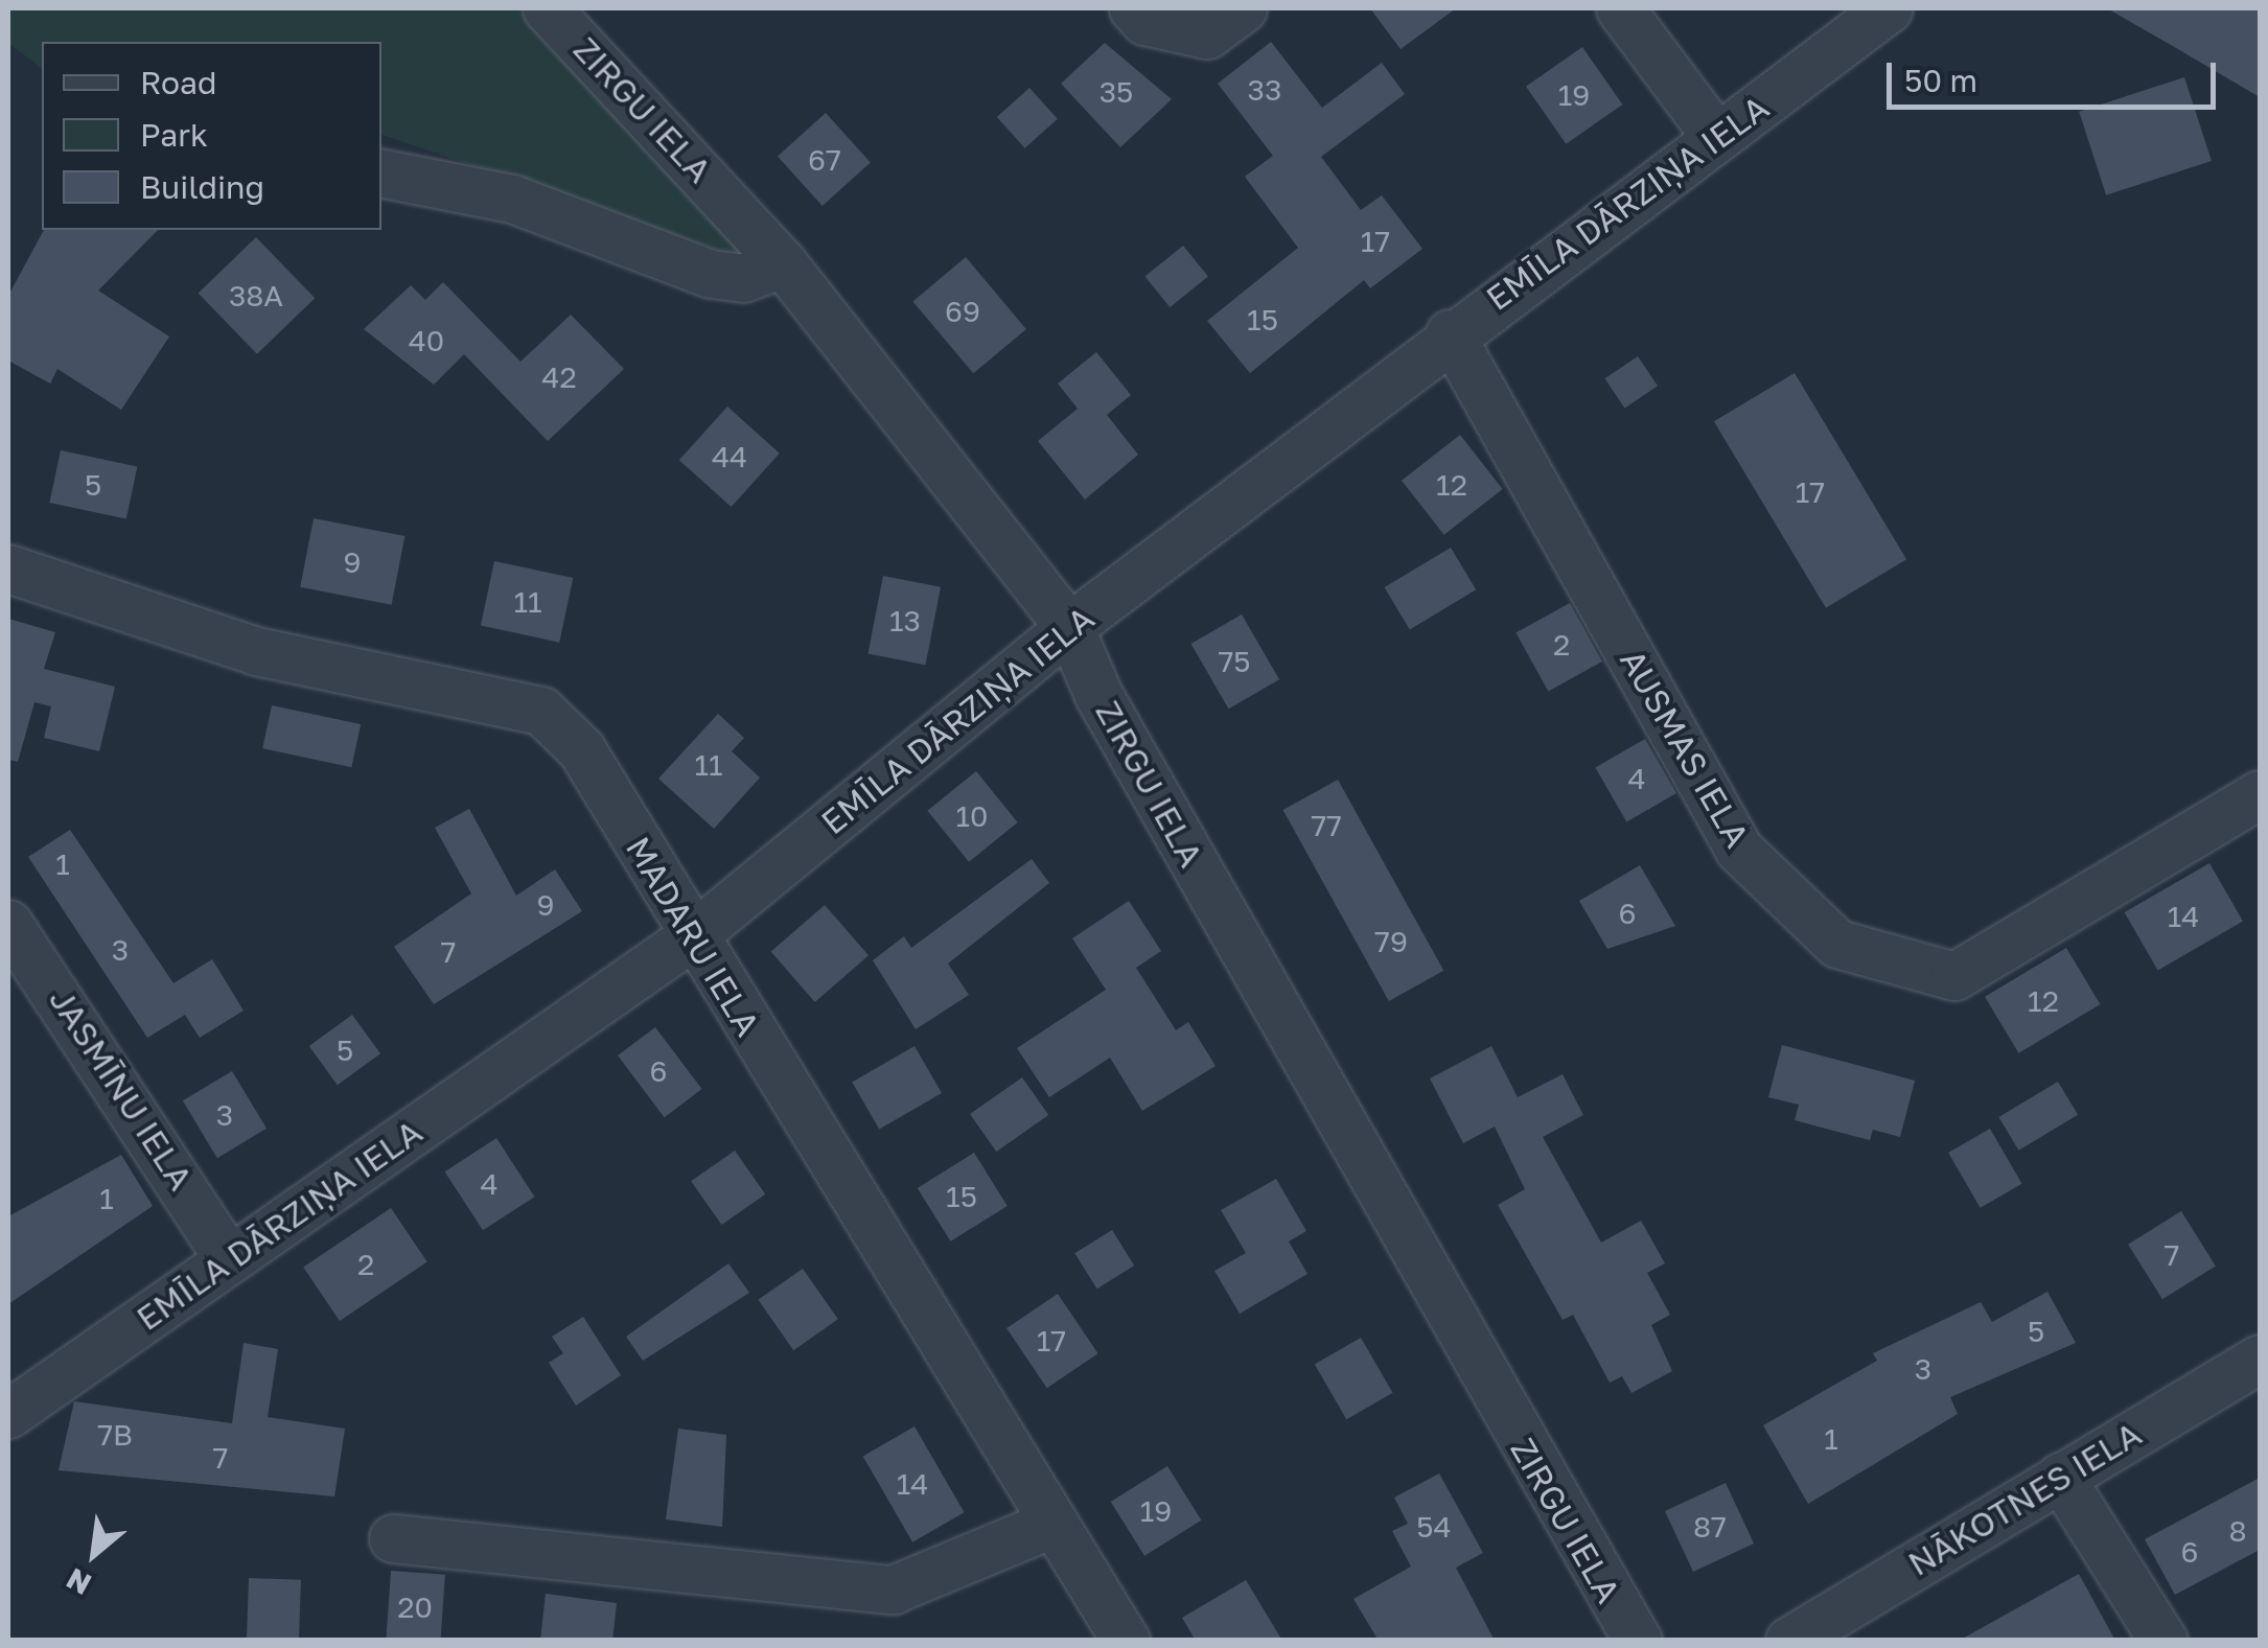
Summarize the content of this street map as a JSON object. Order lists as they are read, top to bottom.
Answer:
{
  "streets": {
    "street": [
      "ZIRGU IELA",
      "EMĪLA DĀRZIŅA IELA",
      "AUSMAS IELA",
      "MADARU IELA",
      "JASMĪNU IELA",
      "NĀKOTNES IELA"
    ]
  },
  "crossings": [
    ["ZIRGU IELA", "EMĪLA DĀRZIŅA IELA"],
    ["EMĪLA DĀRZIŅA IELA", "AUSMAS IELA"],
    ["EMĪLA DĀRZIŅA IELA", "MADARU IELA"],
    ["EMĪLA DĀRZIŅA IELA", "JASMĪNU IELA"]
  ],
  "house_numbers": [
    "33",
    "35",
    "19",
    "67",
    "17",
    "38A",
    "69",
    "15",
    "40",
    "42",
    "44",
    "5",
    "12",
    "17",
    "9",
    "11",
    "13",
    "2",
    "75",
    "11",
    "4",
    "10",
    "77",
    "1",
    "9",
    "6",
    "14",
    "79",
    "3",
    "7",
    "12",
    "5",
    "6",
    "3",
    "4",
    "15",
    "1",
    "7",
    "2",
    "5",
    "17",
    "3",
    "7B",
    "1",
    "7",
    "14",
    "19",
    "54",
    "87",
    "8",
    "6",
    "20"
  ],
  "legend": ["Road", "Park", "Building"],
  "scale_bar": "50 m",
  "north": "bottom left"
}
